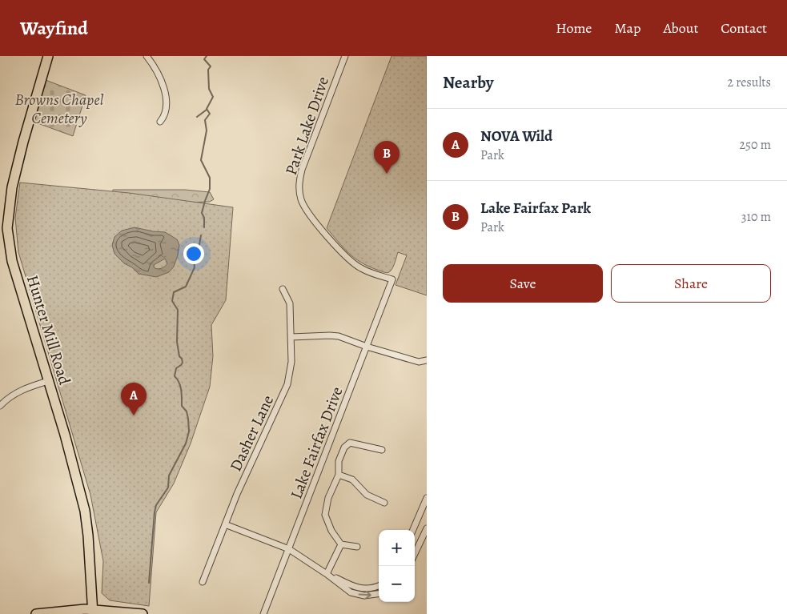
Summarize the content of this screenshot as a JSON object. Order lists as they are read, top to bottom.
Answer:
{
  "streets": {
    "main road": ["Hunter Mill Road"],
    "street": ["Park Lake Drive", "Dasher Lane", "Lake Fairfax Drive"]
  },
  "crossings": [
    ["Park Lake Drive", "Lake Fairfax Drive"]
  ],
  "parks": ["Browns Chapel Cemetery"],
  "page": {
    "header": "Wayfind",
    "nav": [
      "Home",
      "Map",
      "About",
      "Contact"
    ],
    "heading": ["Nearby", "2 results"],
    "list": [
      {
        "mark": "A",
        "name": "NOVA Wild",
        "note": "Park",
        "value": "250 m"
      },
      {
        "mark": "B",
        "name": "Lake Fairfax Park",
        "note": "Park",
        "value": "310 m"
      }
    ],
    "pins": ["B", "A"],
    "buttons": ["Save", "Share"],
    "map_buttons": ["+", "−"]
  }
}
